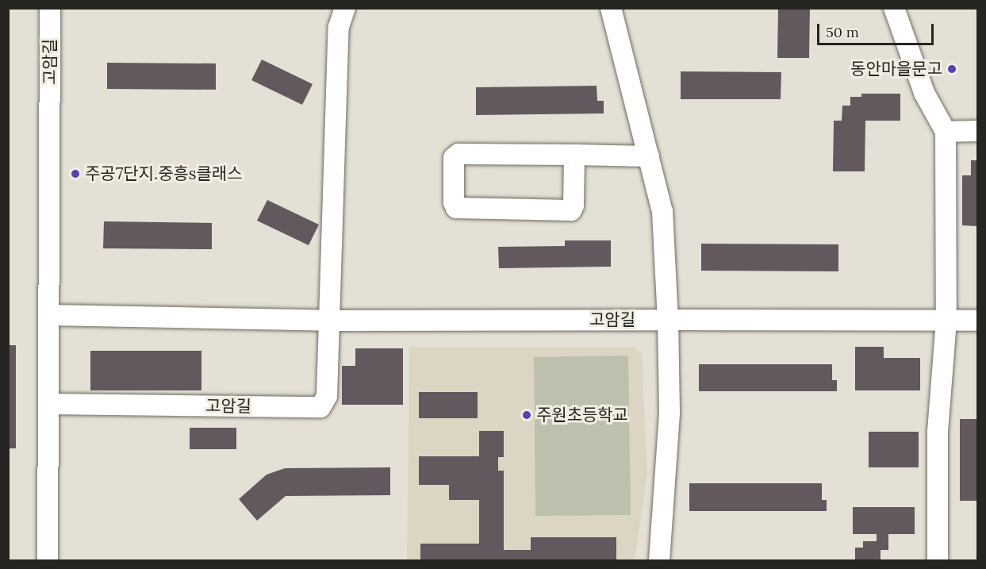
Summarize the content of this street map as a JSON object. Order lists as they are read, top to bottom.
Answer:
{
  "streets": {
    "street": ["고암길"]
  },
  "places": ["동안마을문고", "주공7단지.중흥s클래스", "주원초등학교"],
  "scale_bar": "50 m"
}
